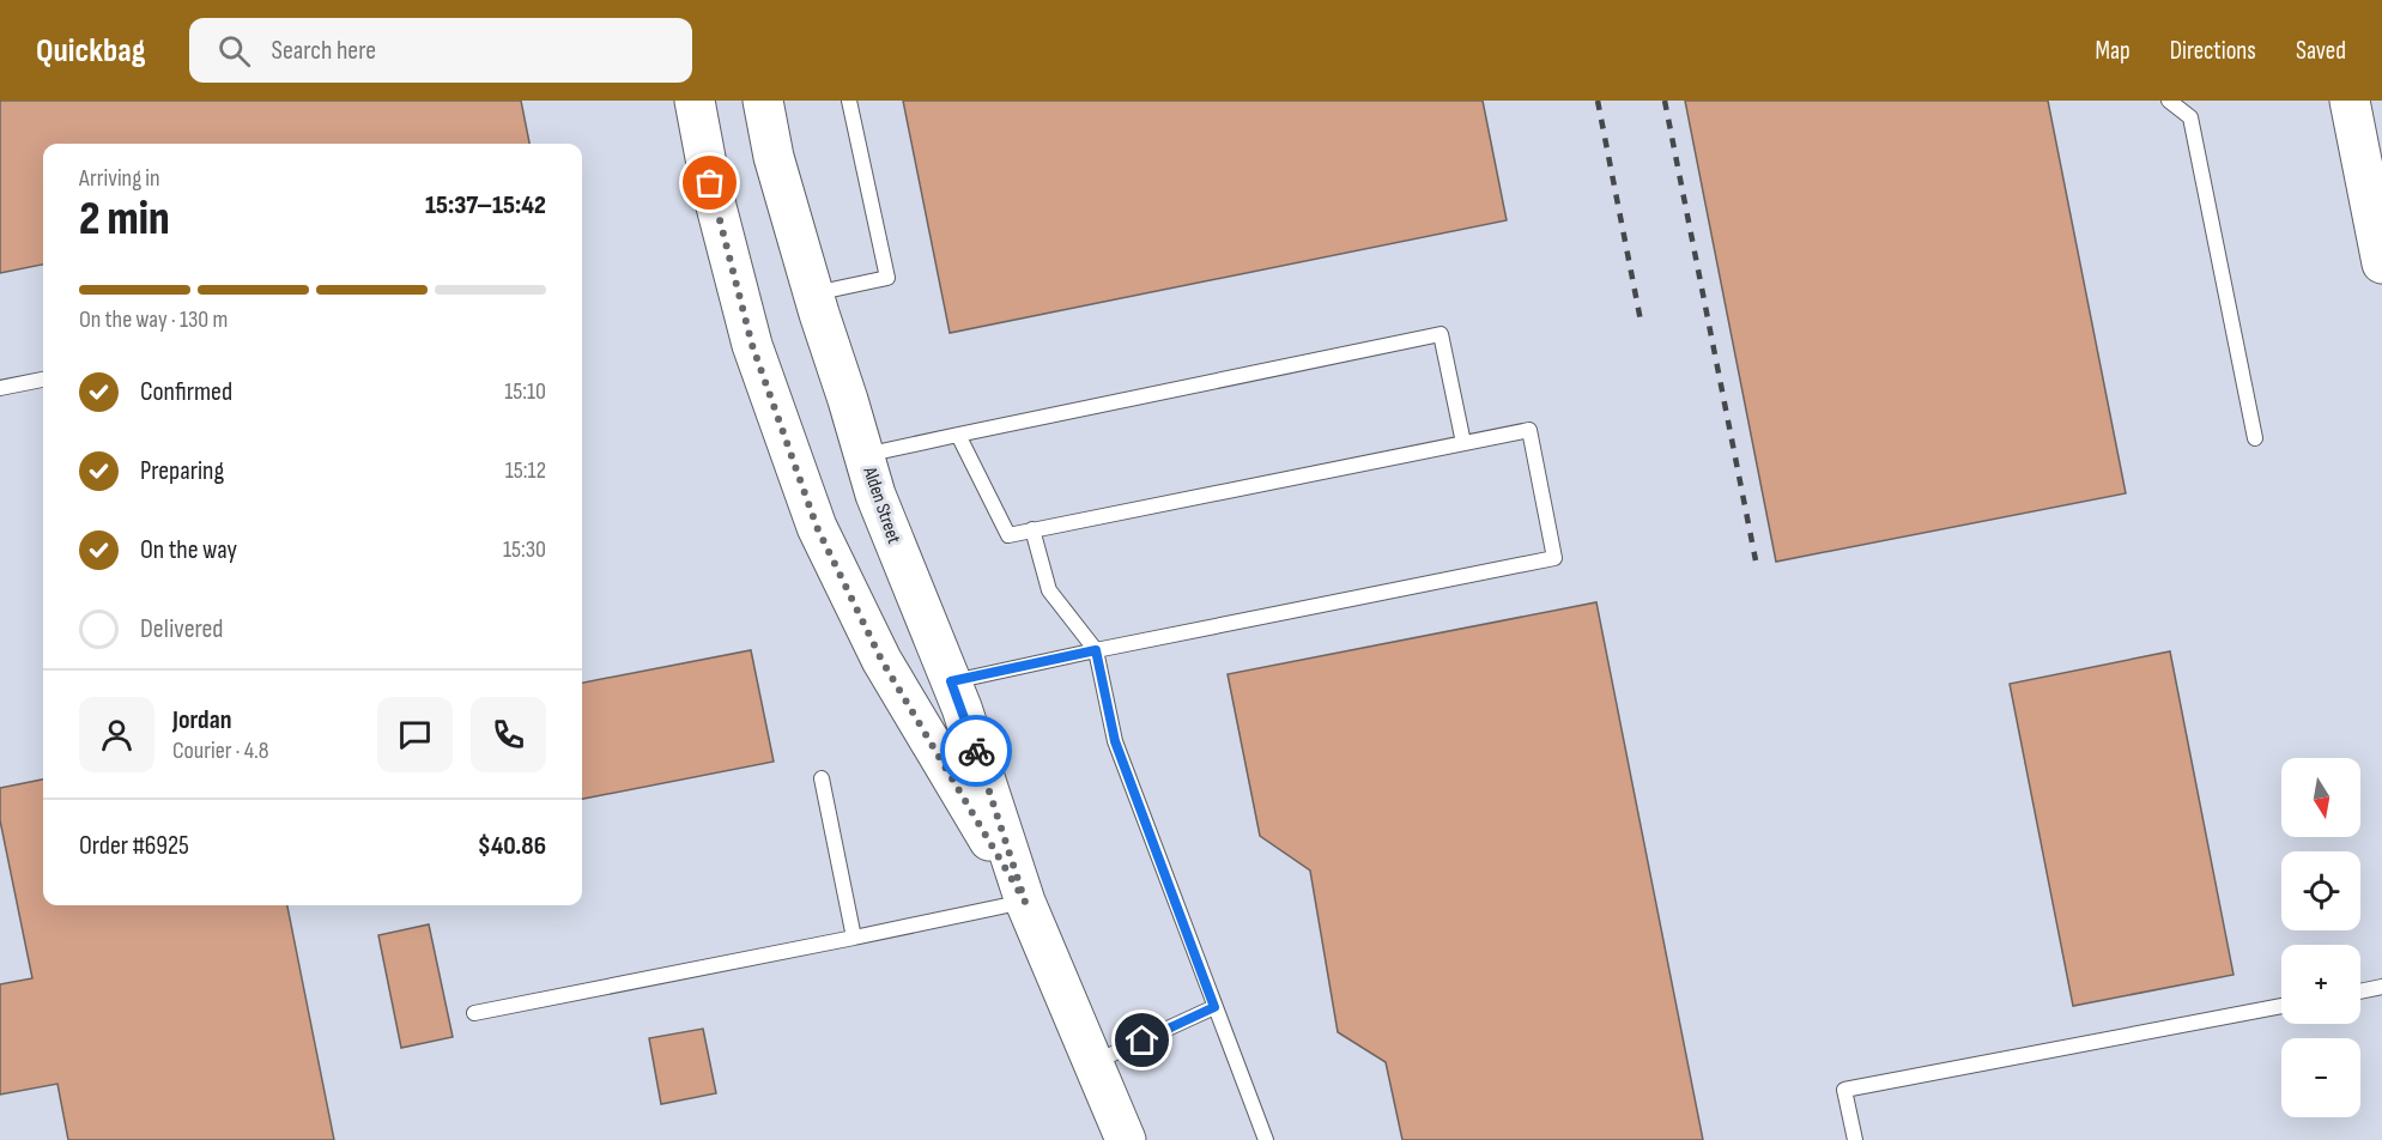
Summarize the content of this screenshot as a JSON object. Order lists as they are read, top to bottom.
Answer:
{
  "streets": {
    "street": ["Alden Street"]
  },
  "north": "bottom",
  "page": {
    "header": "Quickbag",
    "search": "Search here",
    "nav": ["Map", "Directions", "Saved"],
    "heading": ["2 min", "Arriving in", "15:37–15:42"],
    "panel": [
      "Jordan",
      "Courier · 4.8",
      "Order #6925",
      "$40.86"
    ],
    "bar": "On the way · 130 m",
    "list": [
      ["Confirmed", "15:10"],
      ["Preparing", "15:12"],
      ["On the way", "15:30"],
      "Delivered"
    ],
    "map_buttons": ["+", "−"]
  }
}
